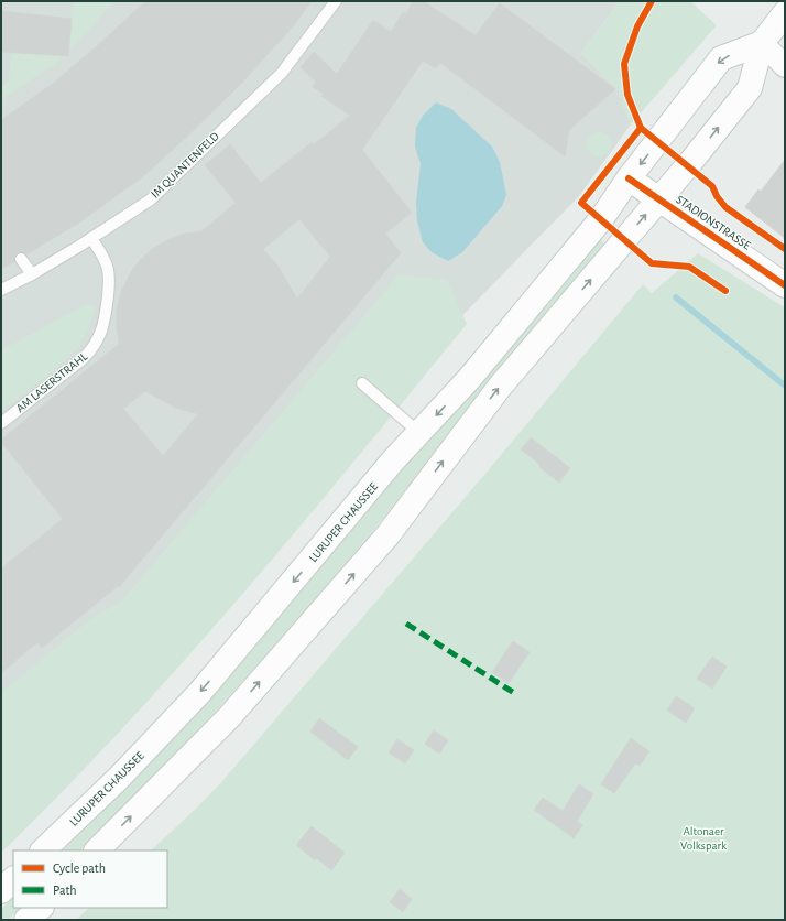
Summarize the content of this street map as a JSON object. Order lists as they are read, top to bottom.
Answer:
{
  "streets": {
    "main road": ["STADIONSTRASSE", "LURUPER CHAUSSEE"],
    "lane": ["IM QUANTENFELD", "AM LASERSTRAHL"]
  },
  "crossings": [
    ["IM QUANTENFELD", "AM LASERSTRAHL"],
    ["STADIONSTRASSE", "LURUPER CHAUSSEE"]
  ],
  "parks": ["Altonaer Volkspark"],
  "legend": ["Cycle path", "Path"]
}
